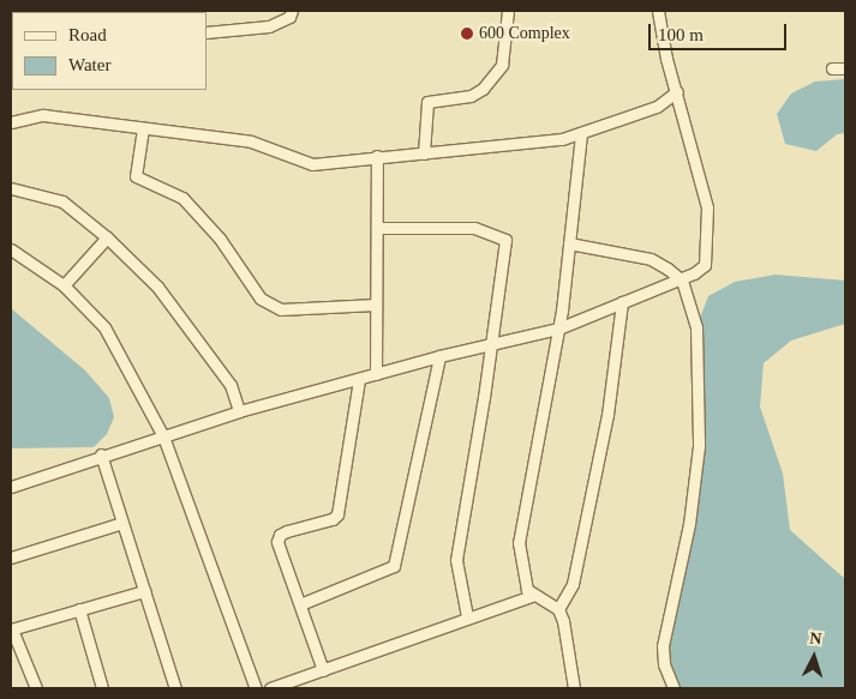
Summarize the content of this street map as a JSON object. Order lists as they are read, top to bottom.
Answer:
{
  "places": ["600 Complex"],
  "legend": ["Road", "Water"],
  "scale_bar": "100 m",
  "north": "top"
}
